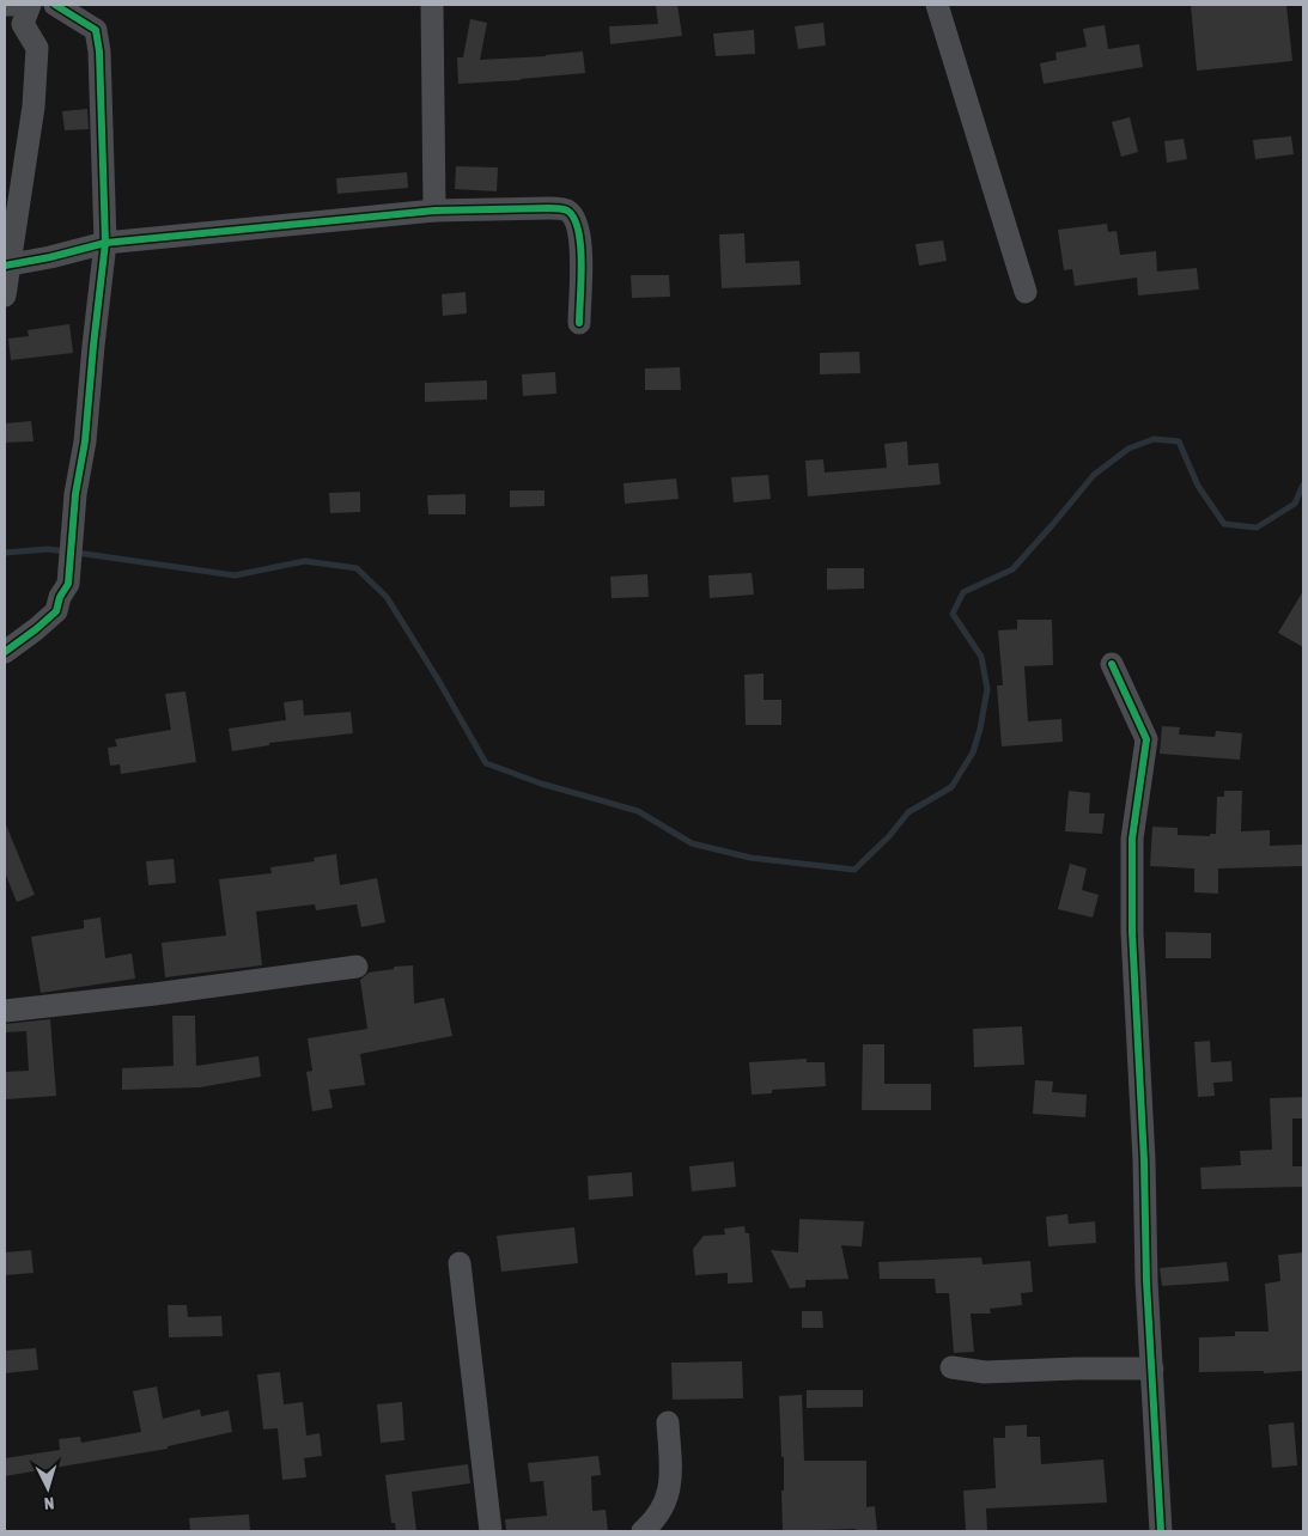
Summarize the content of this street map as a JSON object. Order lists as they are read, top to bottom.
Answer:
{
  "north": "bottom"
}
